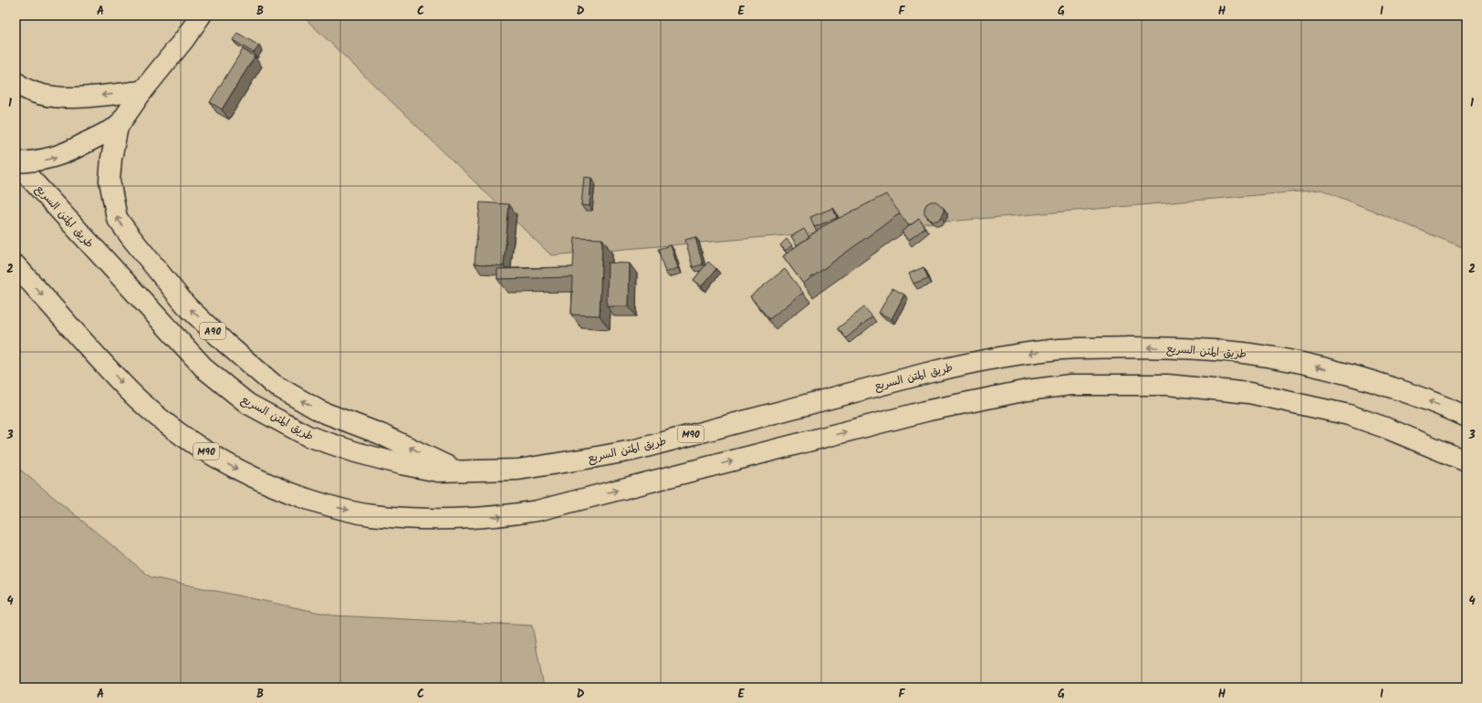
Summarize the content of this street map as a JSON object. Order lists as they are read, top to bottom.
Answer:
{
  "streets": {
    "main road": ["طريق المتن السريع", "A90", "M90"]
  },
  "crossings": [
    ["طريق المتن السريع", "A90"]
  ],
  "grid": {
    "columns": [
      "A",
      "B",
      "C",
      "D",
      "E",
      "F",
      "G",
      "H",
      "I"
    ],
    "rows": [
      "1",
      "2",
      "3",
      "4"
    ]
  }
}
